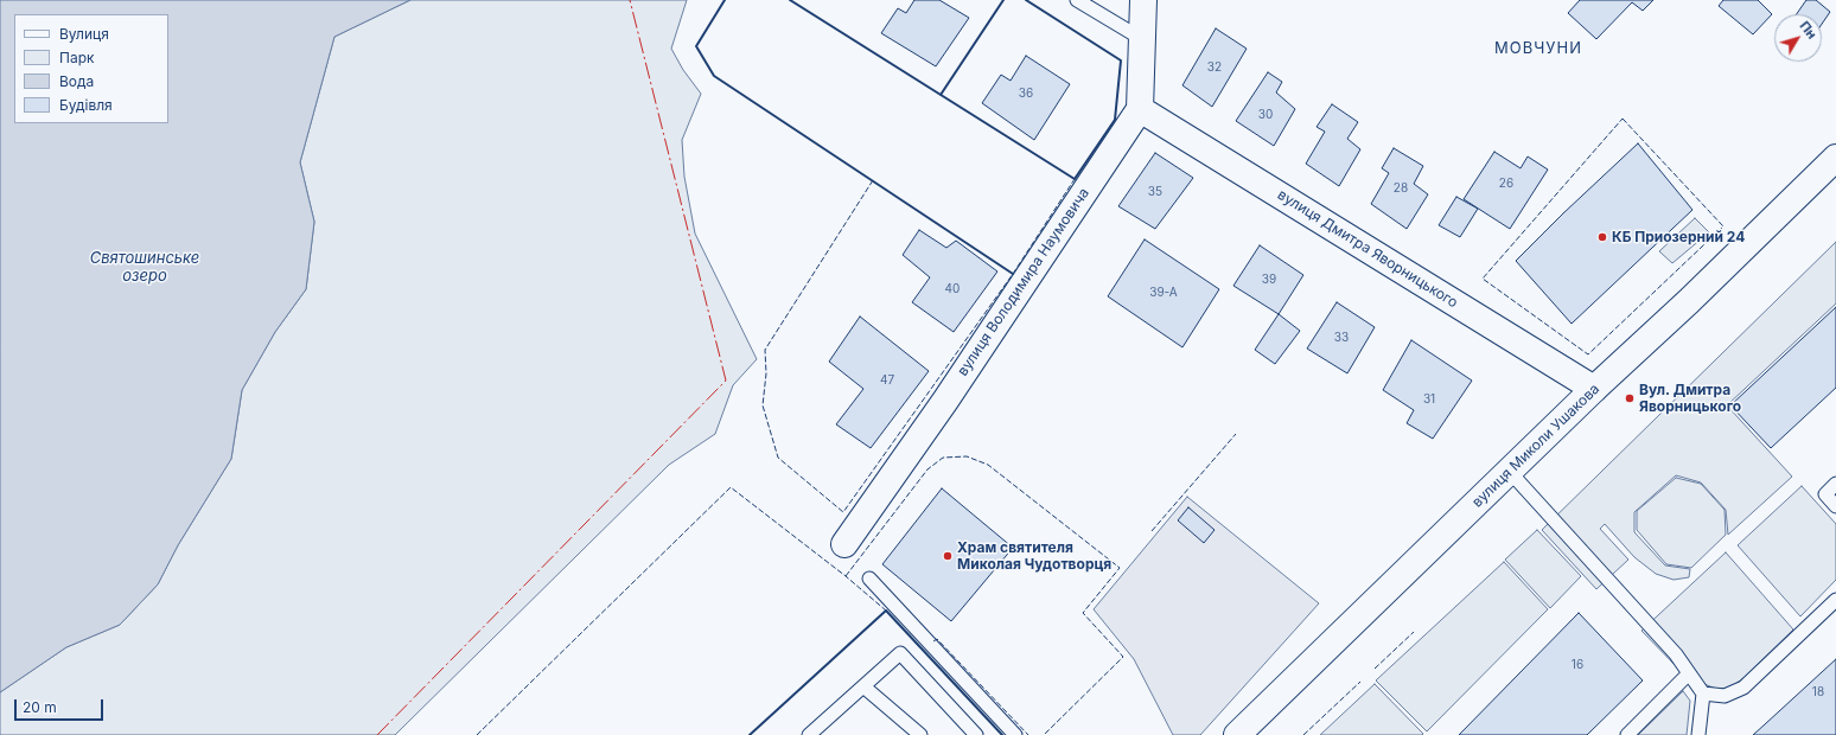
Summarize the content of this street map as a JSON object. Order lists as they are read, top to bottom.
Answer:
{
  "streets": {
    "street": ["вулиця Дмитра Яворницького", "вулиця Володимира Наумовича", "вулиця Миколи Ушакова"]
  },
  "crossings": [
    ["вулиця Дмитра Яворницького", "вулиця Володимира Наумовича"],
    ["вулиця Дмитра Яворницького", "вулиця Миколи Ушакова"]
  ],
  "districts": ["МОВЧУНИ"],
  "water": ["Святошинське озеро"],
  "places": ["КБ Приозерний 24", "Вул. Дмитра Яворницького", "Храм святителя Миколая Чудотворця"],
  "house_numbers": [
    "32",
    "36",
    "30",
    "26",
    "28",
    "35",
    "39",
    "40",
    "39-А",
    "33",
    "47",
    "31",
    "16",
    "18"
  ],
  "legend": [
    "Вулиця",
    "Парк",
    "Вода",
    "Будівля"
  ],
  "scale_bar": "20 m",
  "north": "top right"
}
